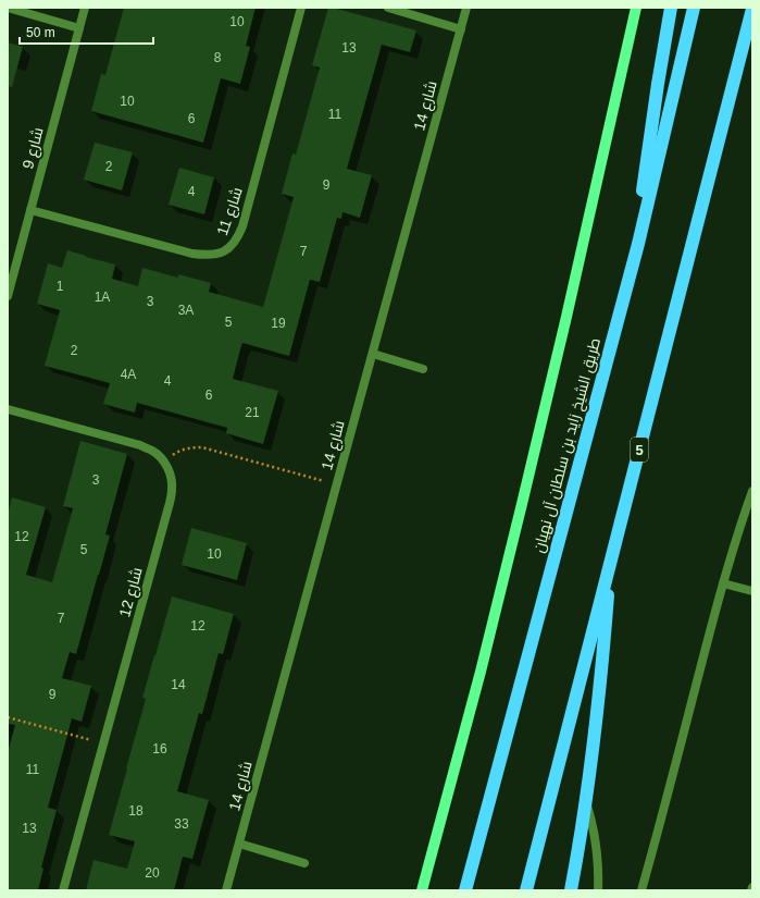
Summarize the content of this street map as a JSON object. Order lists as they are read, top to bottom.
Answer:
{
  "streets": {
    "highway": ["طريق الشيخ زايد بن سلطان آل نهيان", "5"],
    "street": [
      "شارع 14",
      "شارع 9",
      "شارع 11",
      "شارع 12"
    ]
  },
  "crossings": [
    ["شارع 9", "شارع 11"]
  ],
  "house_numbers": [
    "10",
    "13",
    "8",
    "10",
    "11",
    "6",
    "2",
    "9",
    "4",
    "7",
    "1",
    "1A",
    "3",
    "3A",
    "5",
    "19",
    "2",
    "4A",
    "4",
    "6",
    "21",
    "3",
    "12",
    "5",
    "10",
    "7",
    "12",
    "14",
    "9",
    "16",
    "11",
    "18",
    "33",
    "13",
    "20"
  ],
  "scale_bar": "50 m"
}
